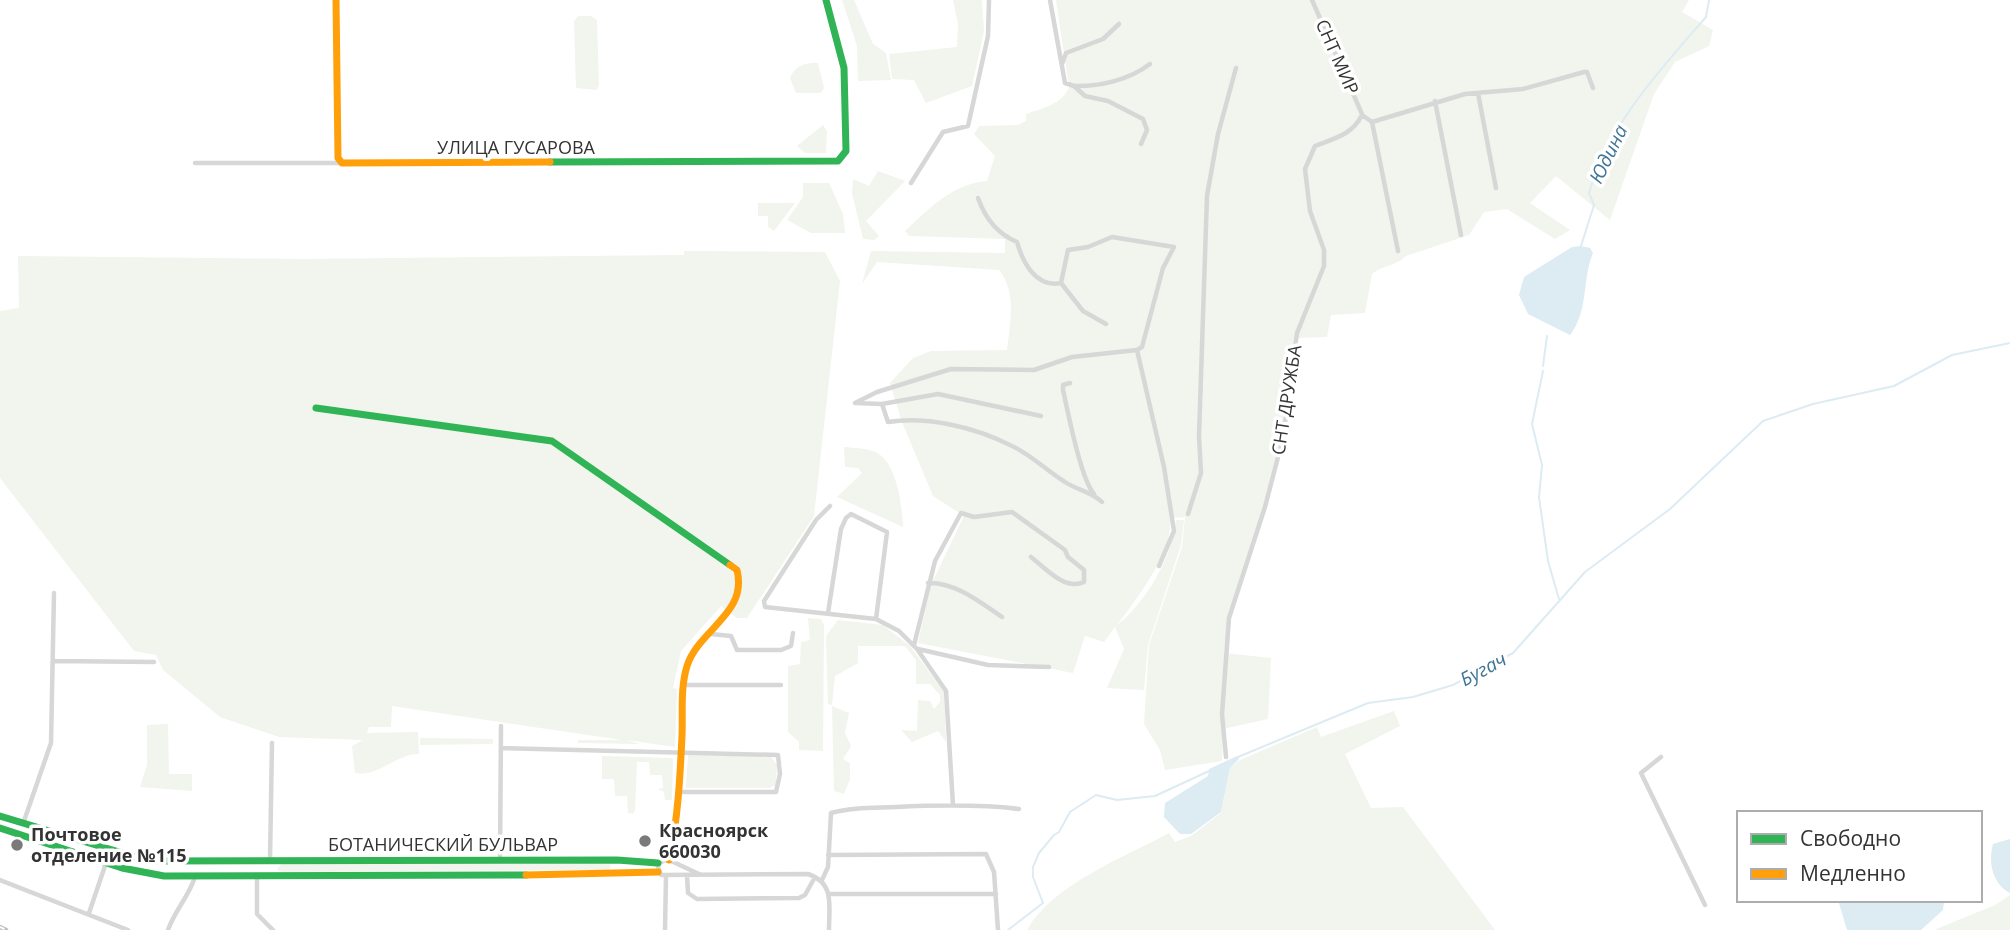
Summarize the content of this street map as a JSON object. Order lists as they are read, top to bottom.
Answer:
{
  "streets": {
    "street": [
      "СНТ МИР",
      "УЛИЦА ГУСАРОВА",
      "СНТ ДРУЖБА",
      "БОТАНИЧЕСКИЙ БУЛЬВАР"
    ]
  },
  "crossings": [
    ["СНТ МИР", "СНТ ДРУЖБА"]
  ],
  "water": ["Юдина", "Бугач"],
  "places": ["Красноярск 660030", "Почтовое отделение №115"],
  "legend": ["Свободно", "Медленно"]
}
